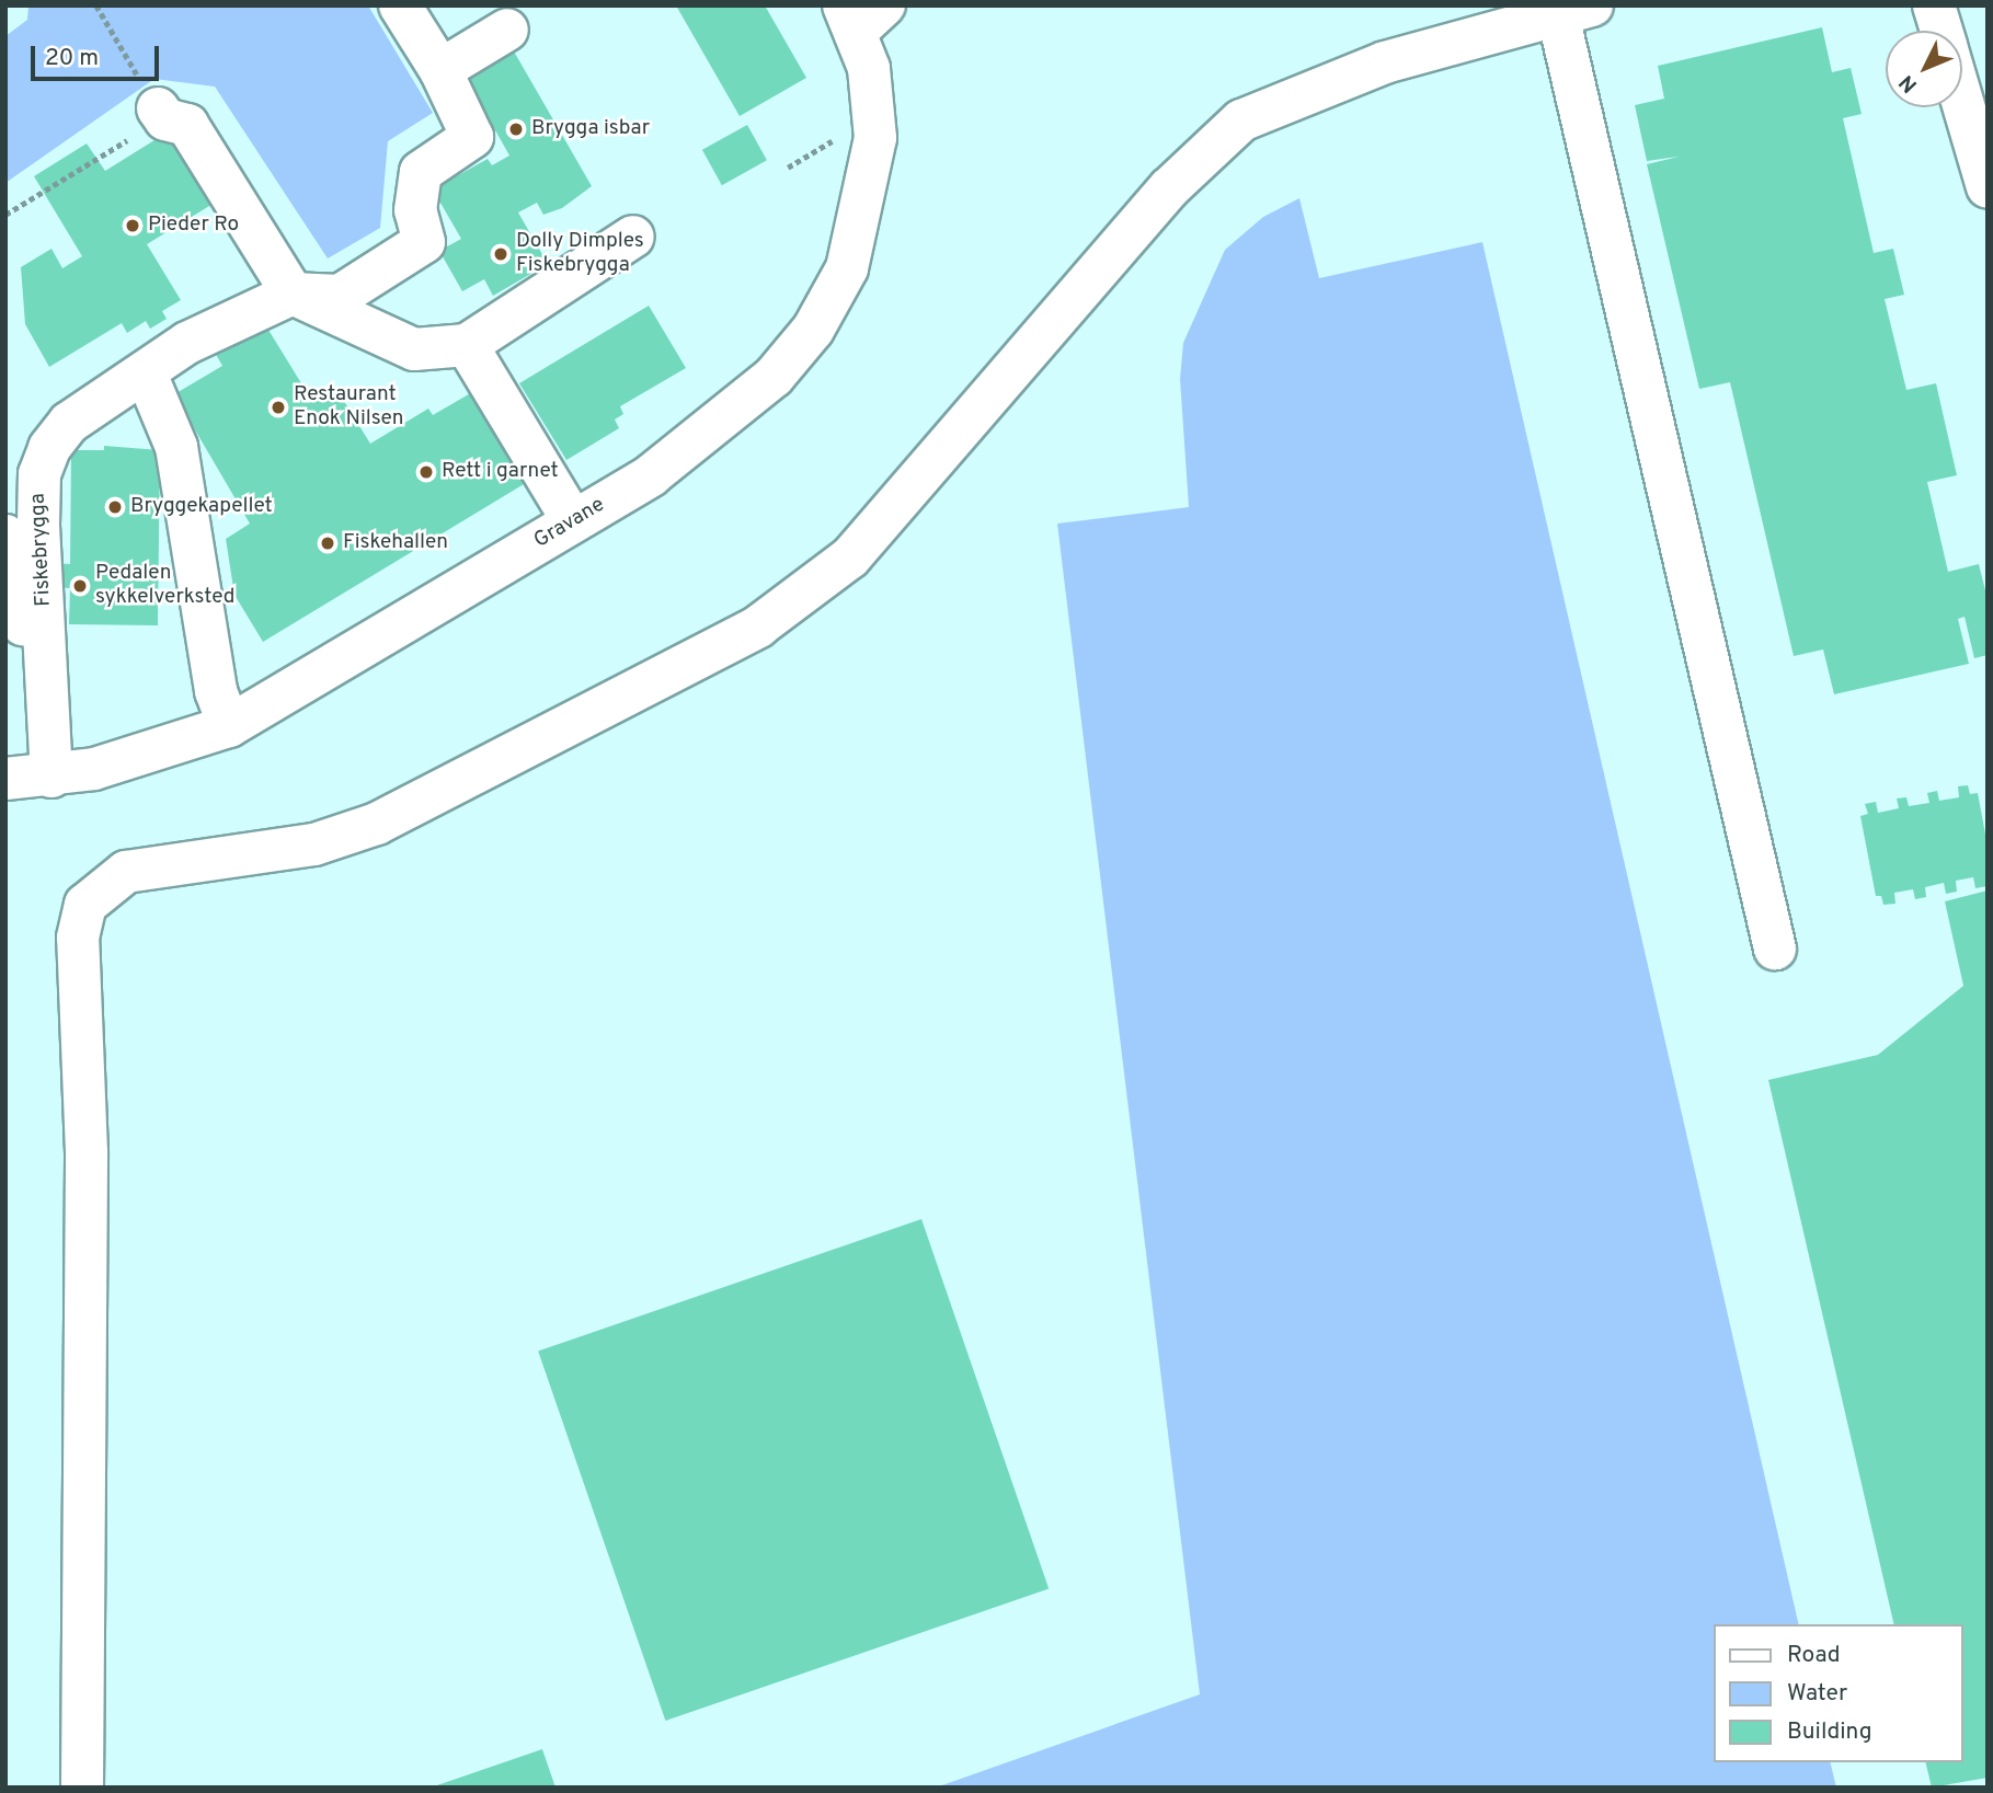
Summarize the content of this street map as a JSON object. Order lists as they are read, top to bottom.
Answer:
{
  "streets": {
    "street": ["Gravane", "Fiskebrygga"]
  },
  "crossings": [
    ["Gravane", "Fiskebrygga"]
  ],
  "places": [
    "Brygga isbar",
    "Pieder Ro",
    "Dolly Dimples Fiskebrygga",
    "Restaurant Enok Nilsen",
    "Rett i garnet",
    "Bryggekapellet",
    "Fiskehallen",
    "Pedalen sykkelverksted"
  ],
  "legend": ["Road", "Water", "Building"],
  "scale_bar": "20 m",
  "north": "bottom left"
}
